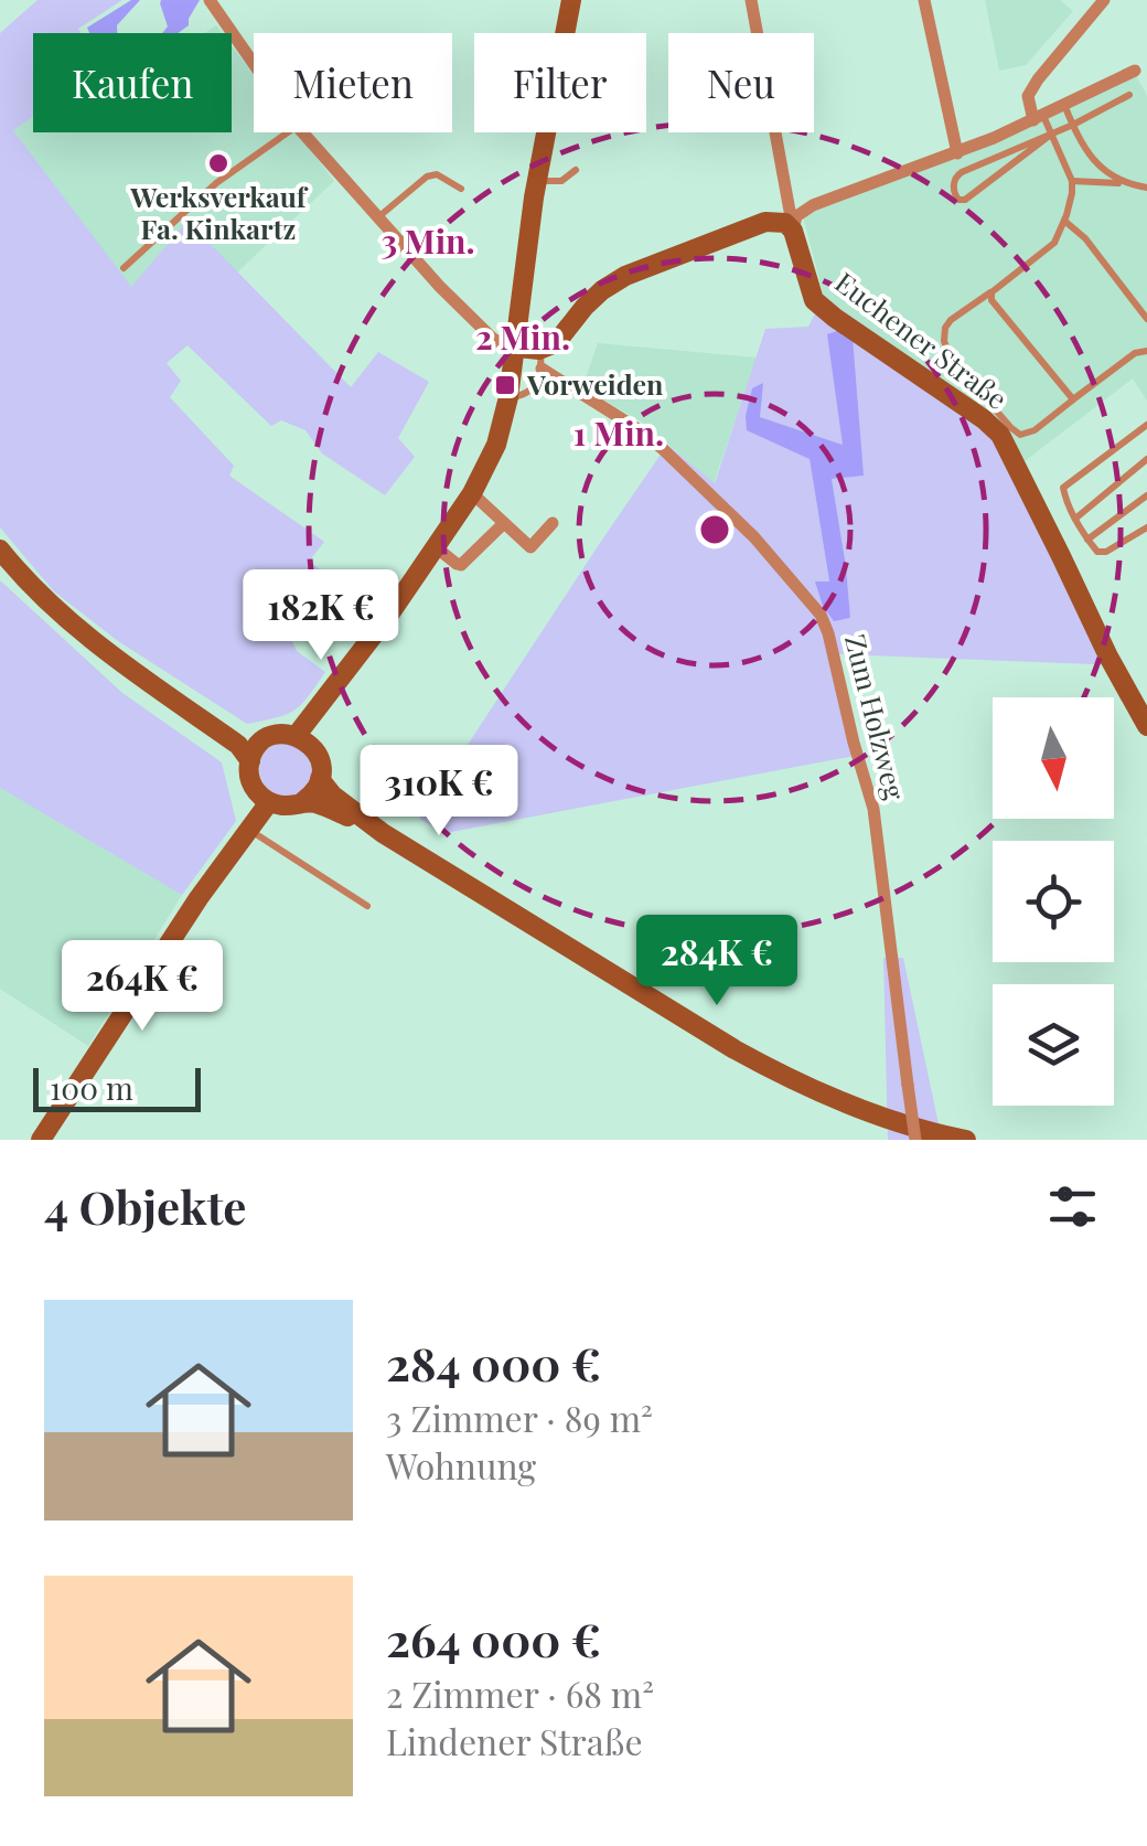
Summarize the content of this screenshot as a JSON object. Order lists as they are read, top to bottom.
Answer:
{
  "streets": {
    "main road": ["Euchener Straße"],
    "street": ["Zum Holzweg"]
  },
  "places": {
    "other": ["Werksverkauf Fa. Kinkartz"],
    "transit": ["Vorweiden"]
  },
  "scale_bar": "100 m",
  "north": "bottom",
  "page": {
    "chip": [
      "Kaufen",
      "Mieten",
      "Filter",
      "Neu"
    ],
    "price": [
      "182K €",
      "310K €",
      "284K €",
      "264K €"
    ],
    "scale": "100 m",
    "heading": "4 Objekte",
    "list": [
      {
        "name": "284 000 €",
        "note": "3 Zimmer · 89 m² · Wohnung"
      },
      {
        "name": "264 000 €",
        "note": "2 Zimmer · 68 m² · Lindener Straße"
      }
    ]
  },
  "rings": ["3 Min.", "2 Min.", "1 Min."]
}
